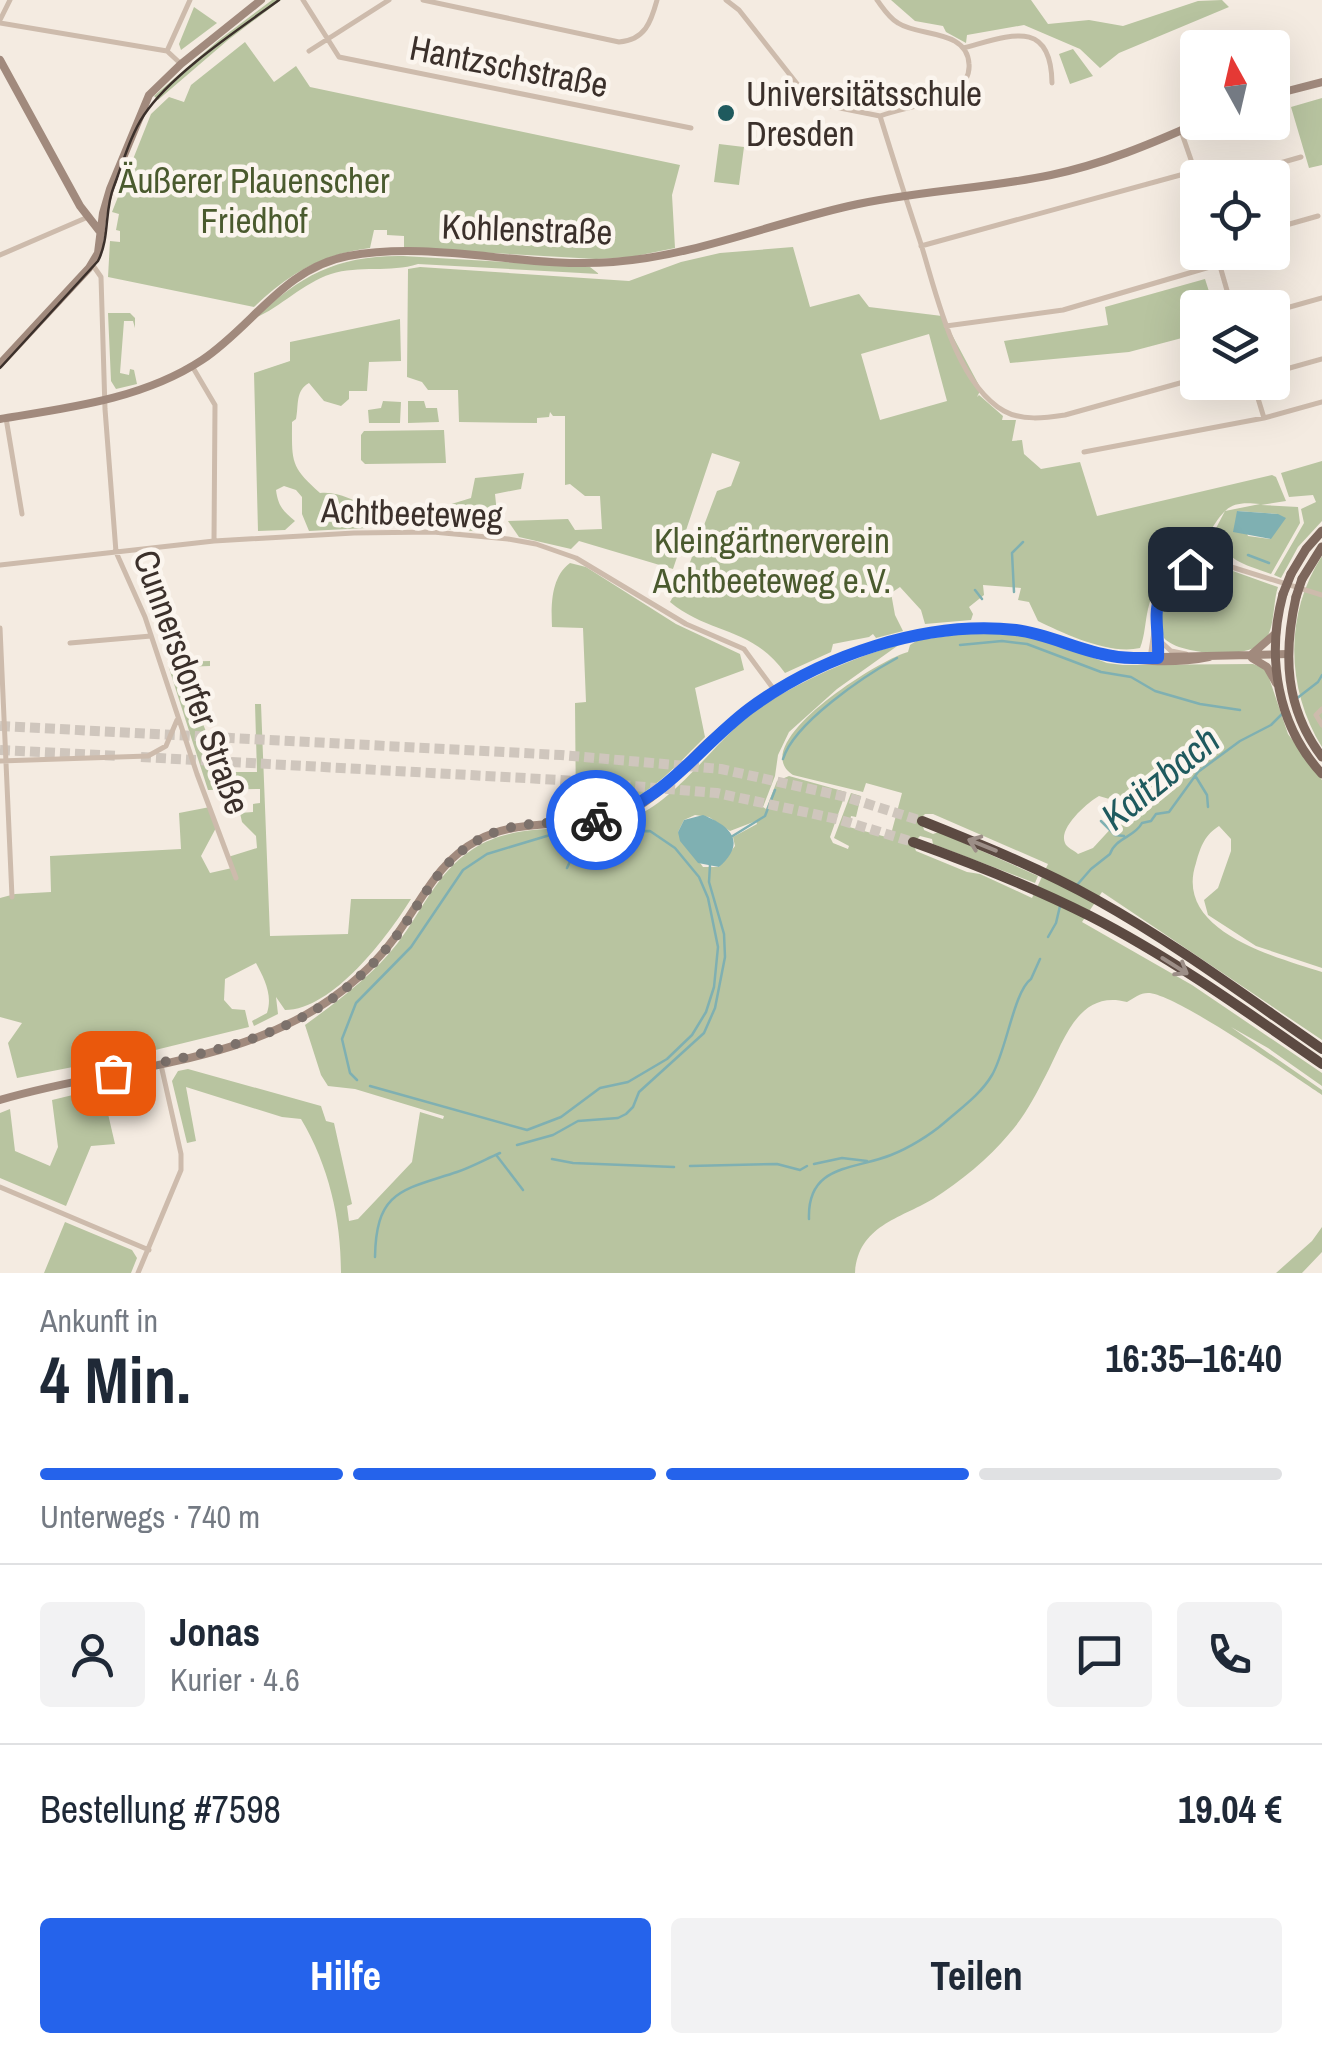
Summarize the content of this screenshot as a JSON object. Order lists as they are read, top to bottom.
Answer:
{
  "streets": {
    "street": [
      "Hantzschstraße",
      "Kohlenstraße",
      "Achtbeeteweg",
      "Cunnersdorfer Straße"
    ]
  },
  "crossings": [
    ["Kohlenstraße", "Cunnersdorfer Straße"],
    ["Achtbeeteweg", "Cunnersdorfer Straße"]
  ],
  "water": ["Kaitzbach"],
  "parks": ["Äußerer Plauenscher Friedhof", "Kleingärtnerverein Achtbeeteweg e.V."],
  "places": ["Universitätsschule Dresden"],
  "north": "top",
  "page": {
    "heading": ["4 Min.", "Ankunft in", "16:35–16:40"],
    "panel": [
      "Jonas",
      "Kurier · 4.6",
      "Bestellung #7598",
      "19.04 €"
    ],
    "bar": "Unterwegs · 740 m",
    "buttons": ["Hilfe", "Teilen"]
  }
}
